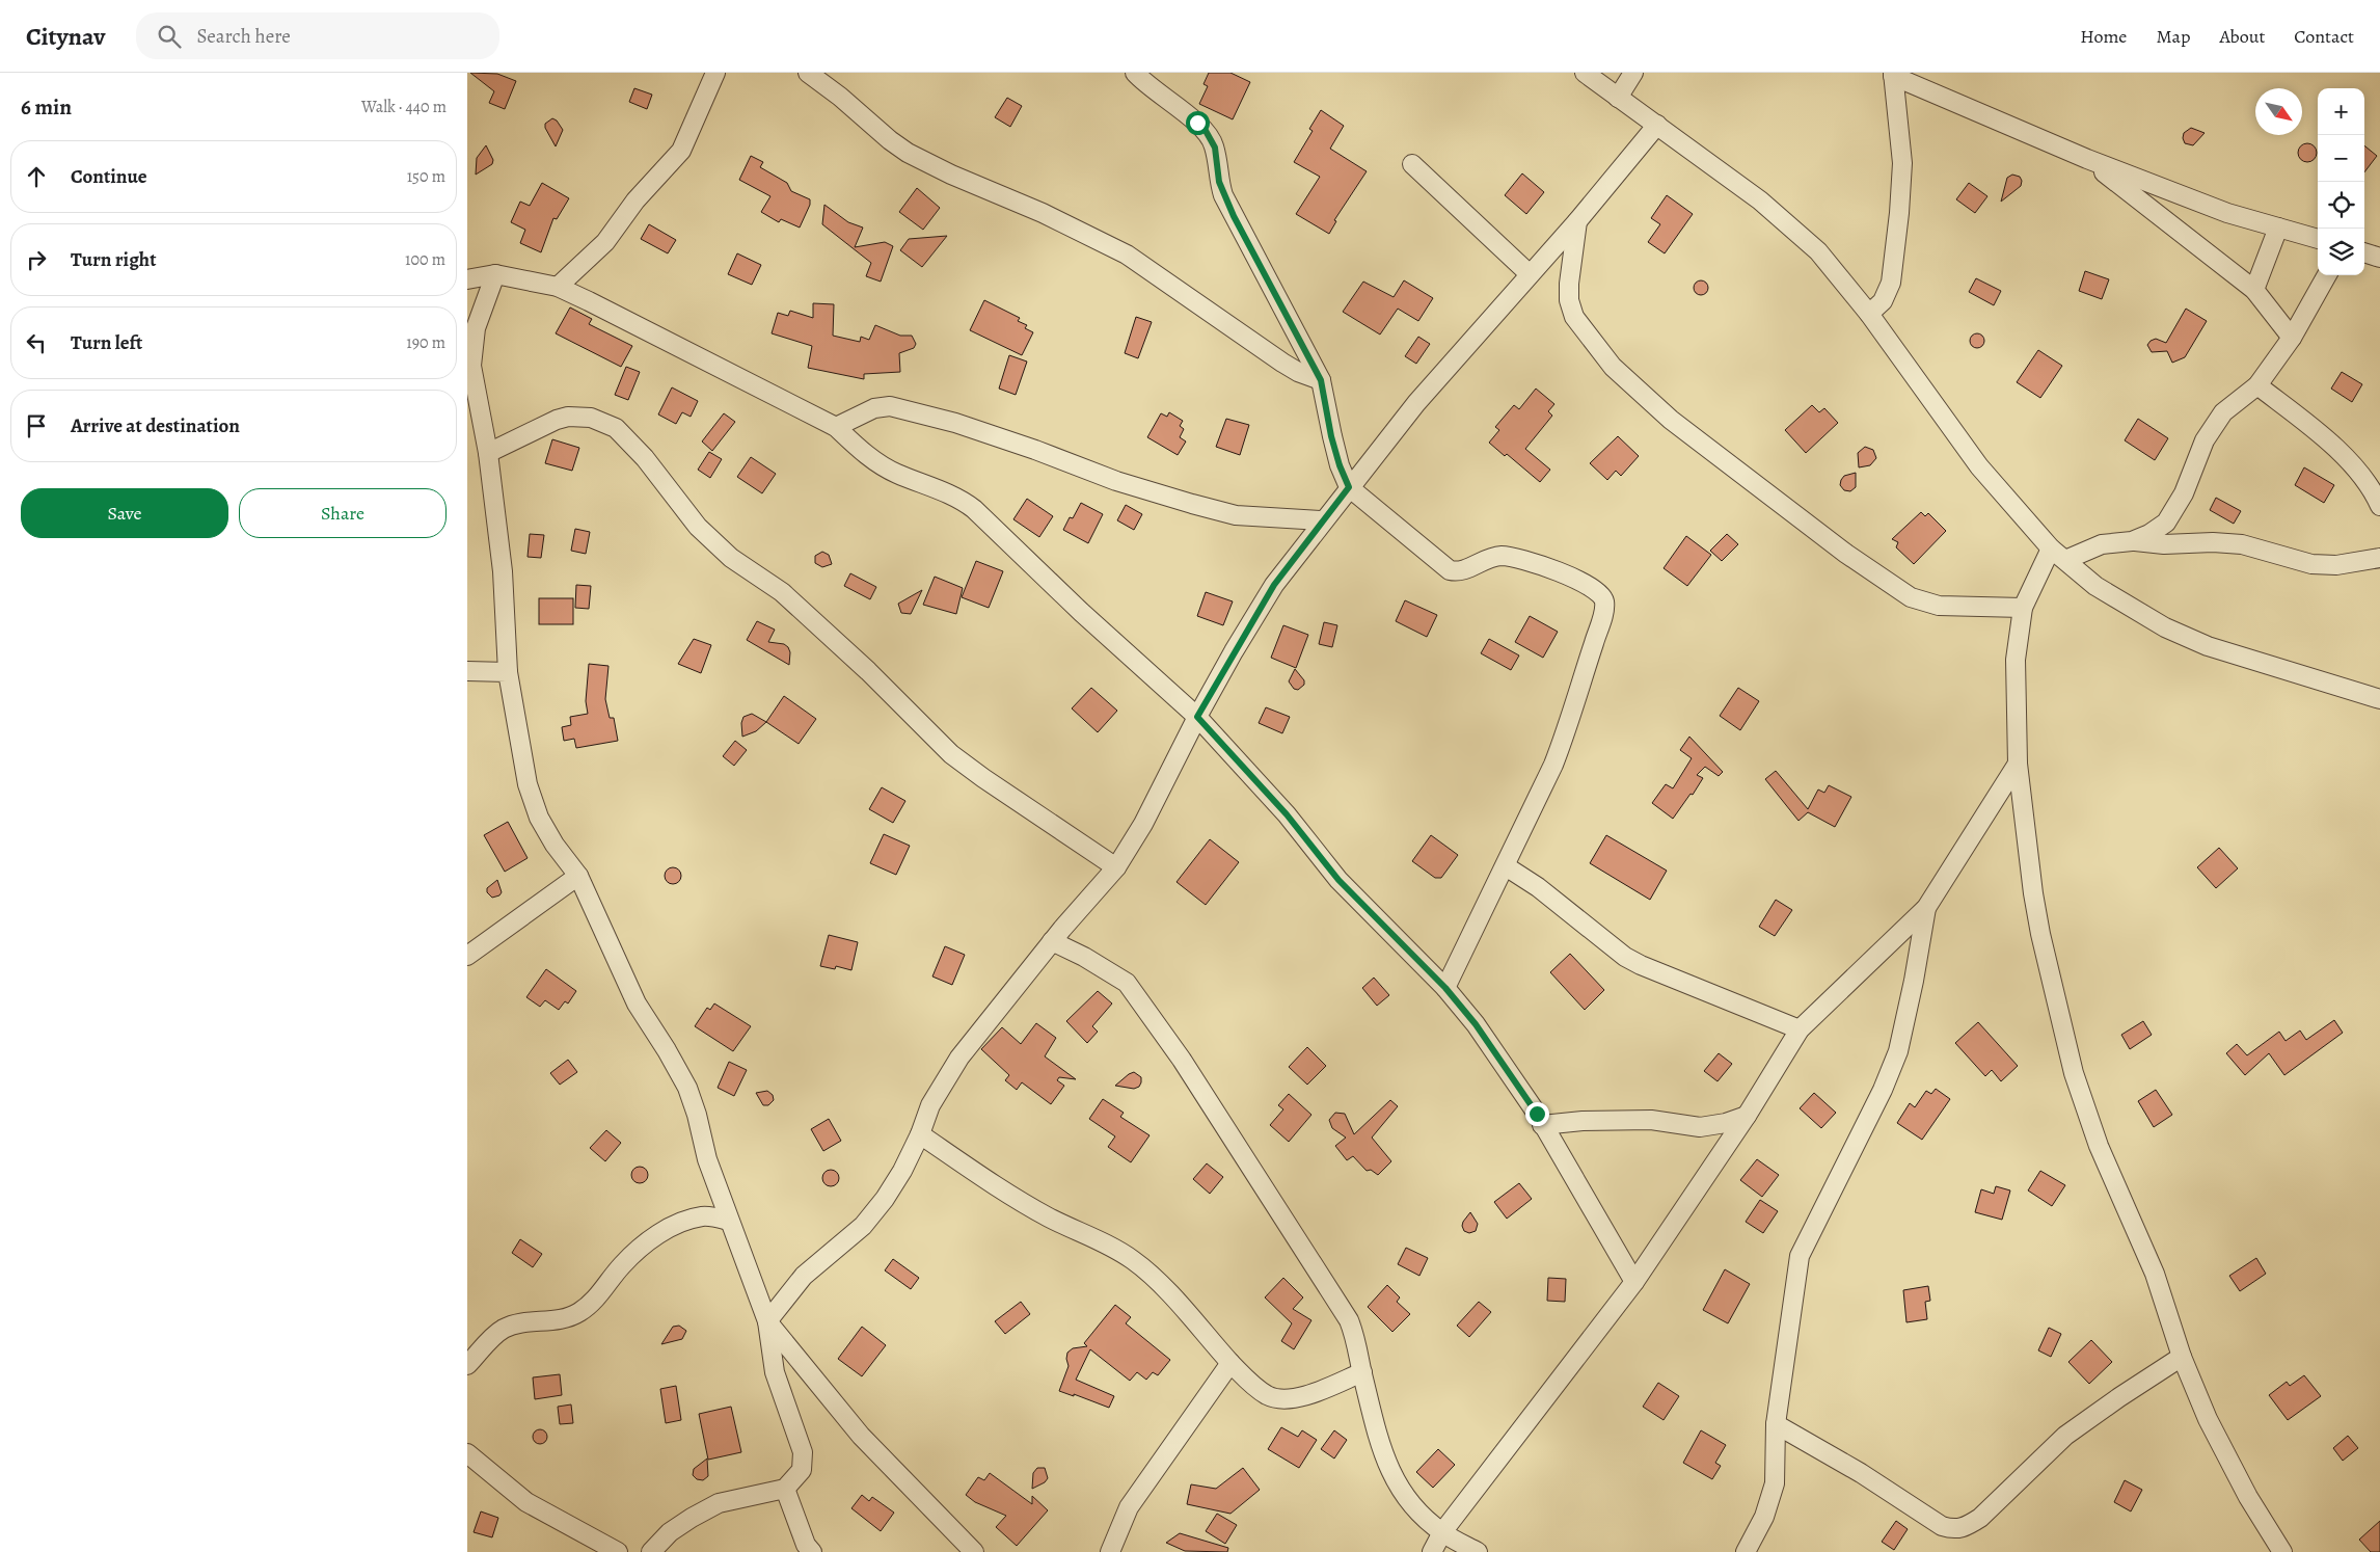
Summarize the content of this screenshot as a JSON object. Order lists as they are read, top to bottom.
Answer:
{
  "north": "bottom right",
  "page": {
    "header": "Citynav",
    "search": "Search here",
    "nav": [
      "Home",
      "Map",
      "About",
      "Contact"
    ],
    "heading": ["6 min", "Walk · 440 m"],
    "map_buttons": ["+", "−"],
    "list": [
      ["Continue", "150 m"],
      ["Turn right", "100 m"],
      ["Turn left", "190 m"],
      "Arrive at destination"
    ],
    "buttons": ["Save", "Share"]
  }
}
